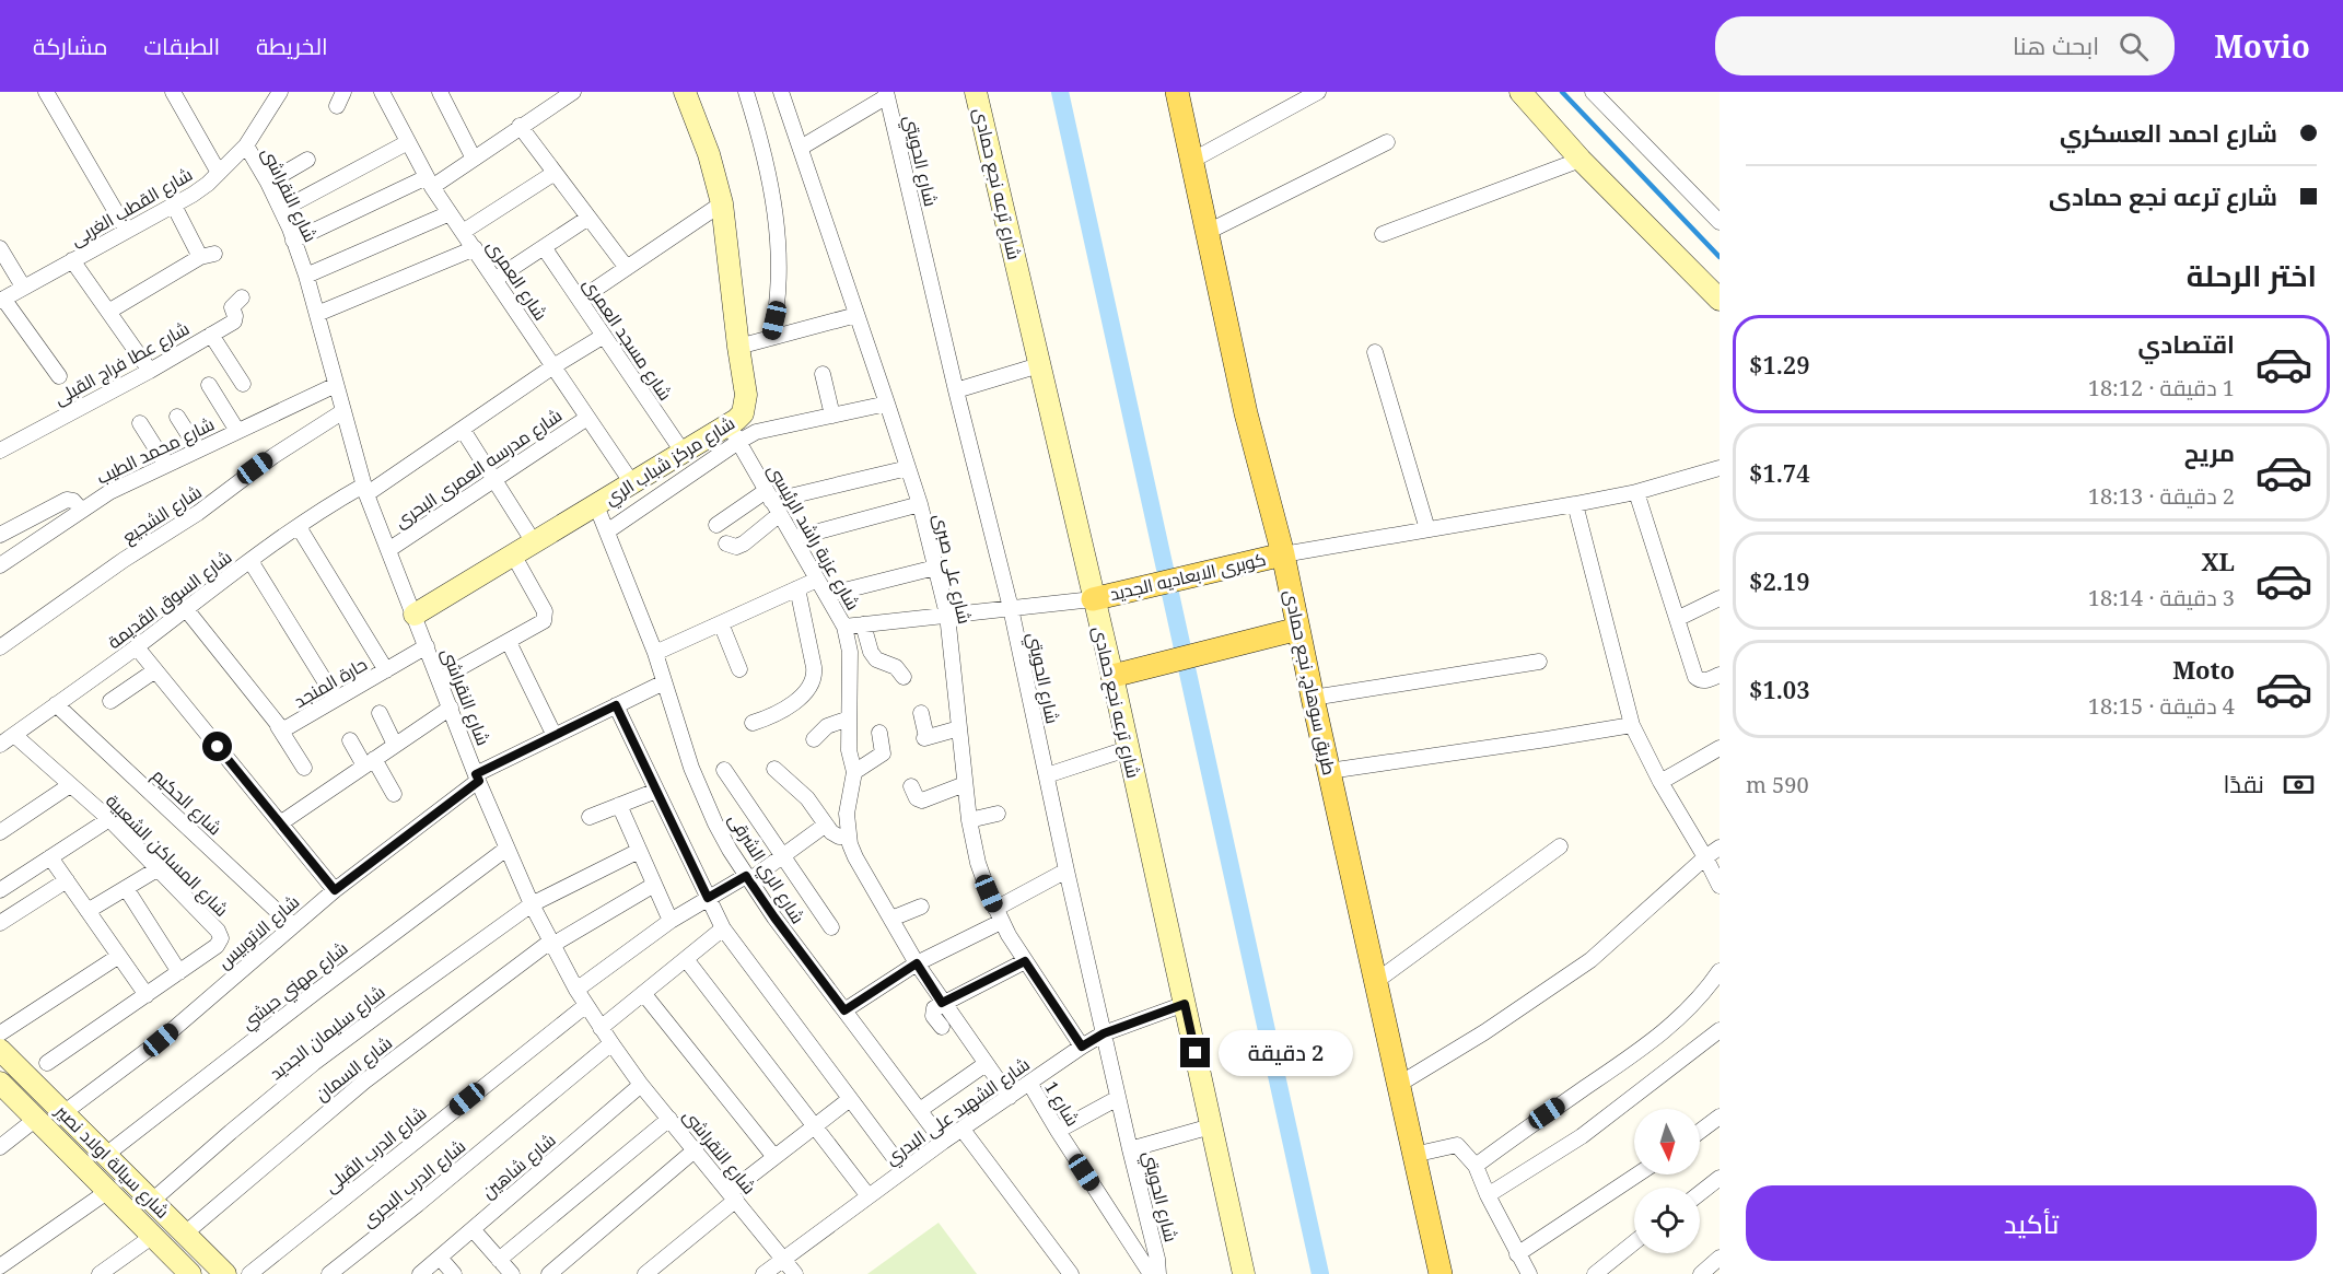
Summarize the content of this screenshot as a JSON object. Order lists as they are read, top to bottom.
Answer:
{
  "streets": {
    "main road": ["كوبرى الابعاديه الجديد", "طريق سوهاج, نجع حمادى"],
    "street": [
      "شارع الحويتي",
      "شارع ترعه نجع حمادى",
      "شارع النقراشى",
      "شارع القطب الغربى",
      "شارع العمرى",
      "شارع مسجد العمرى",
      "شارع عطا فراج القبلى",
      "شارع محمد الطيب",
      "شارع مركز شباب الري",
      "شارع مدرسه العمرى البحرى",
      "شارع الشجيع",
      "شارع عزبة راشد الرئيسى",
      "شارع على صبرى",
      "شارع السوق القديمة",
      "حارة المنجد",
      "شارع الحكيم",
      "شارع المساكن الشعبية",
      "شارع الري الشرقى",
      "شارع الاتوبيس",
      "شارع مهني حبشي",
      "شارع سليمان الجديد",
      "شارع السمان",
      "شارع 1",
      "شارع الشهيد على البدري",
      "شارع الدرب القبلى",
      "شارع سيالة اولاد نصير",
      "شارع شاهين",
      "شارع الدرب البحرى"
    ]
  },
  "crossings": [
    ["شارع الحويتي", "شارع الشهيد على البدري"],
    ["شارع ترعه نجع حمادى", "كوبرى الابعاديه الجديد"],
    ["شارع ترعه نجع حمادى", "شارع الشهيد على البدري"],
    ["شارع النقراشى", "شارع القطب الغربى"],
    ["شارع النقراشى", "شارع محمد الطيب"],
    ["شارع النقراشى", "شارع مركز شباب الري"],
    ["شارع النقراشى", "شارع مدرسه العمرى البحرى"],
    ["شارع النقراشى", "شارع الشجيع"],
    ["شارع النقراشى", "شارع السوق القديمة"],
    ["شارع النقراشى", "حارة المنجد"],
    ["شارع النقراشى", "شارع الاتوبيس"],
    ["شارع النقراشى", "شارع مهني حبشي"],
    ["شارع النقراشى", "شارع سليمان الجديد"],
    ["شارع النقراشى", "شارع السمان"],
    ["شارع النقراشى", "شارع الشهيد على البدري"],
    ["شارع النقراشى", "شارع الدرب القبلى"],
    ["شارع النقراشى", "شارع شاهين"],
    ["شارع النقراشى", "شارع الدرب البحرى"],
    ["شارع العمرى", "شارع مركز شباب الري"],
    ["شارع العمرى", "شارع مدرسه العمرى البحرى"],
    ["شارع العمرى", "شارع السوق القديمة"],
    ["شارع مسجد العمرى", "شارع مركز شباب الري"],
    ["شارع مسجد العمرى", "شارع السوق القديمة"],
    ["شارع مركز شباب الري", "شارع عزبة راشد الرئيسى"],
    ["شارع مركز شباب الري", "شارع الري الشرقى"],
    ["شارع عزبة راشد الرئيسى", "شارع الشهيد على البدري"],
    ["شارع على صبرى", "شارع الشهيد على البدري"],
    ["كوبرى الابعاديه الجديد", "طريق سوهاج, نجع حمادى"],
    ["شارع السوق القديمة", "شارع الحكيم"],
    ["شارع السوق القديمة", "شارع المساكن الشعبية"],
    ["شارع الحكيم", "شارع الاتوبيس"],
    ["شارع الري الشرقى", "شارع الاتوبيس"],
    ["شارع الري الشرقى", "شارع الشهيد على البدري"],
    ["شارع الاتوبيس", "شارع سيالة اولاد نصير"],
    ["شارع مهني حبشي", "شارع سيالة اولاد نصير"],
    ["شارع سليمان الجديد", "شارع سيالة اولاد نصير"],
    ["شارع السمان", "شارع سيالة اولاد نصير"],
    ["شارع 1", "شارع الشهيد على البدري"]
  ],
  "north": "bottom",
  "page": {
    "header": "Movio",
    "search": "ابحث هنا",
    "nav": ["الخريطة", "الطبقات", "مشاركة"],
    "banner": ["شارع احمد العسكري", "شارع ترعه نجع حمادى"],
    "heading": "اختر الرحلة",
    "list": [
      {
        "name": "اقتصادي",
        "note": "1 دقيقة · 18:12",
        "value": "$1.29"
      },
      {
        "name": "مريح",
        "note": "2 دقيقة · 18:13",
        "value": "$1.74"
      },
      {
        "name": "XL",
        "note": "3 دقيقة · 18:14",
        "value": "$2.19"
      },
      {
        "name": "Moto",
        "note": "4 دقيقة · 18:15",
        "value": "$1.03"
      }
    ],
    "pay": ["نقدًا", "590 m"],
    "bubble": "2 دقيقة",
    "buttons": "تأكيد"
  }
}
